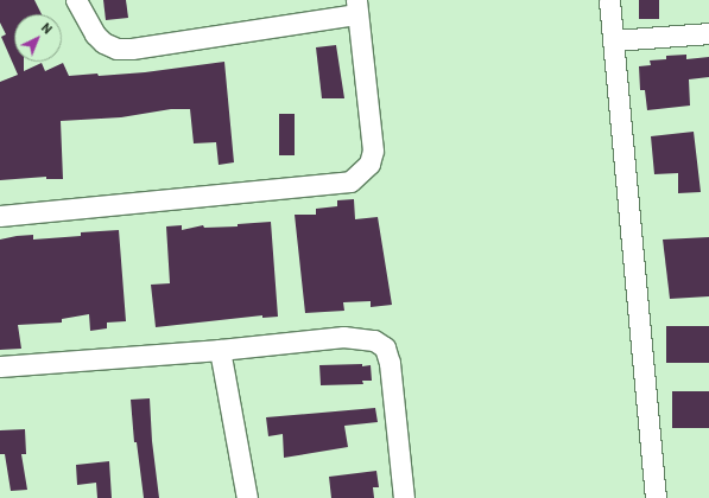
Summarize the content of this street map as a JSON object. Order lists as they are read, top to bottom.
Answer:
{
  "north": "top right"
}
